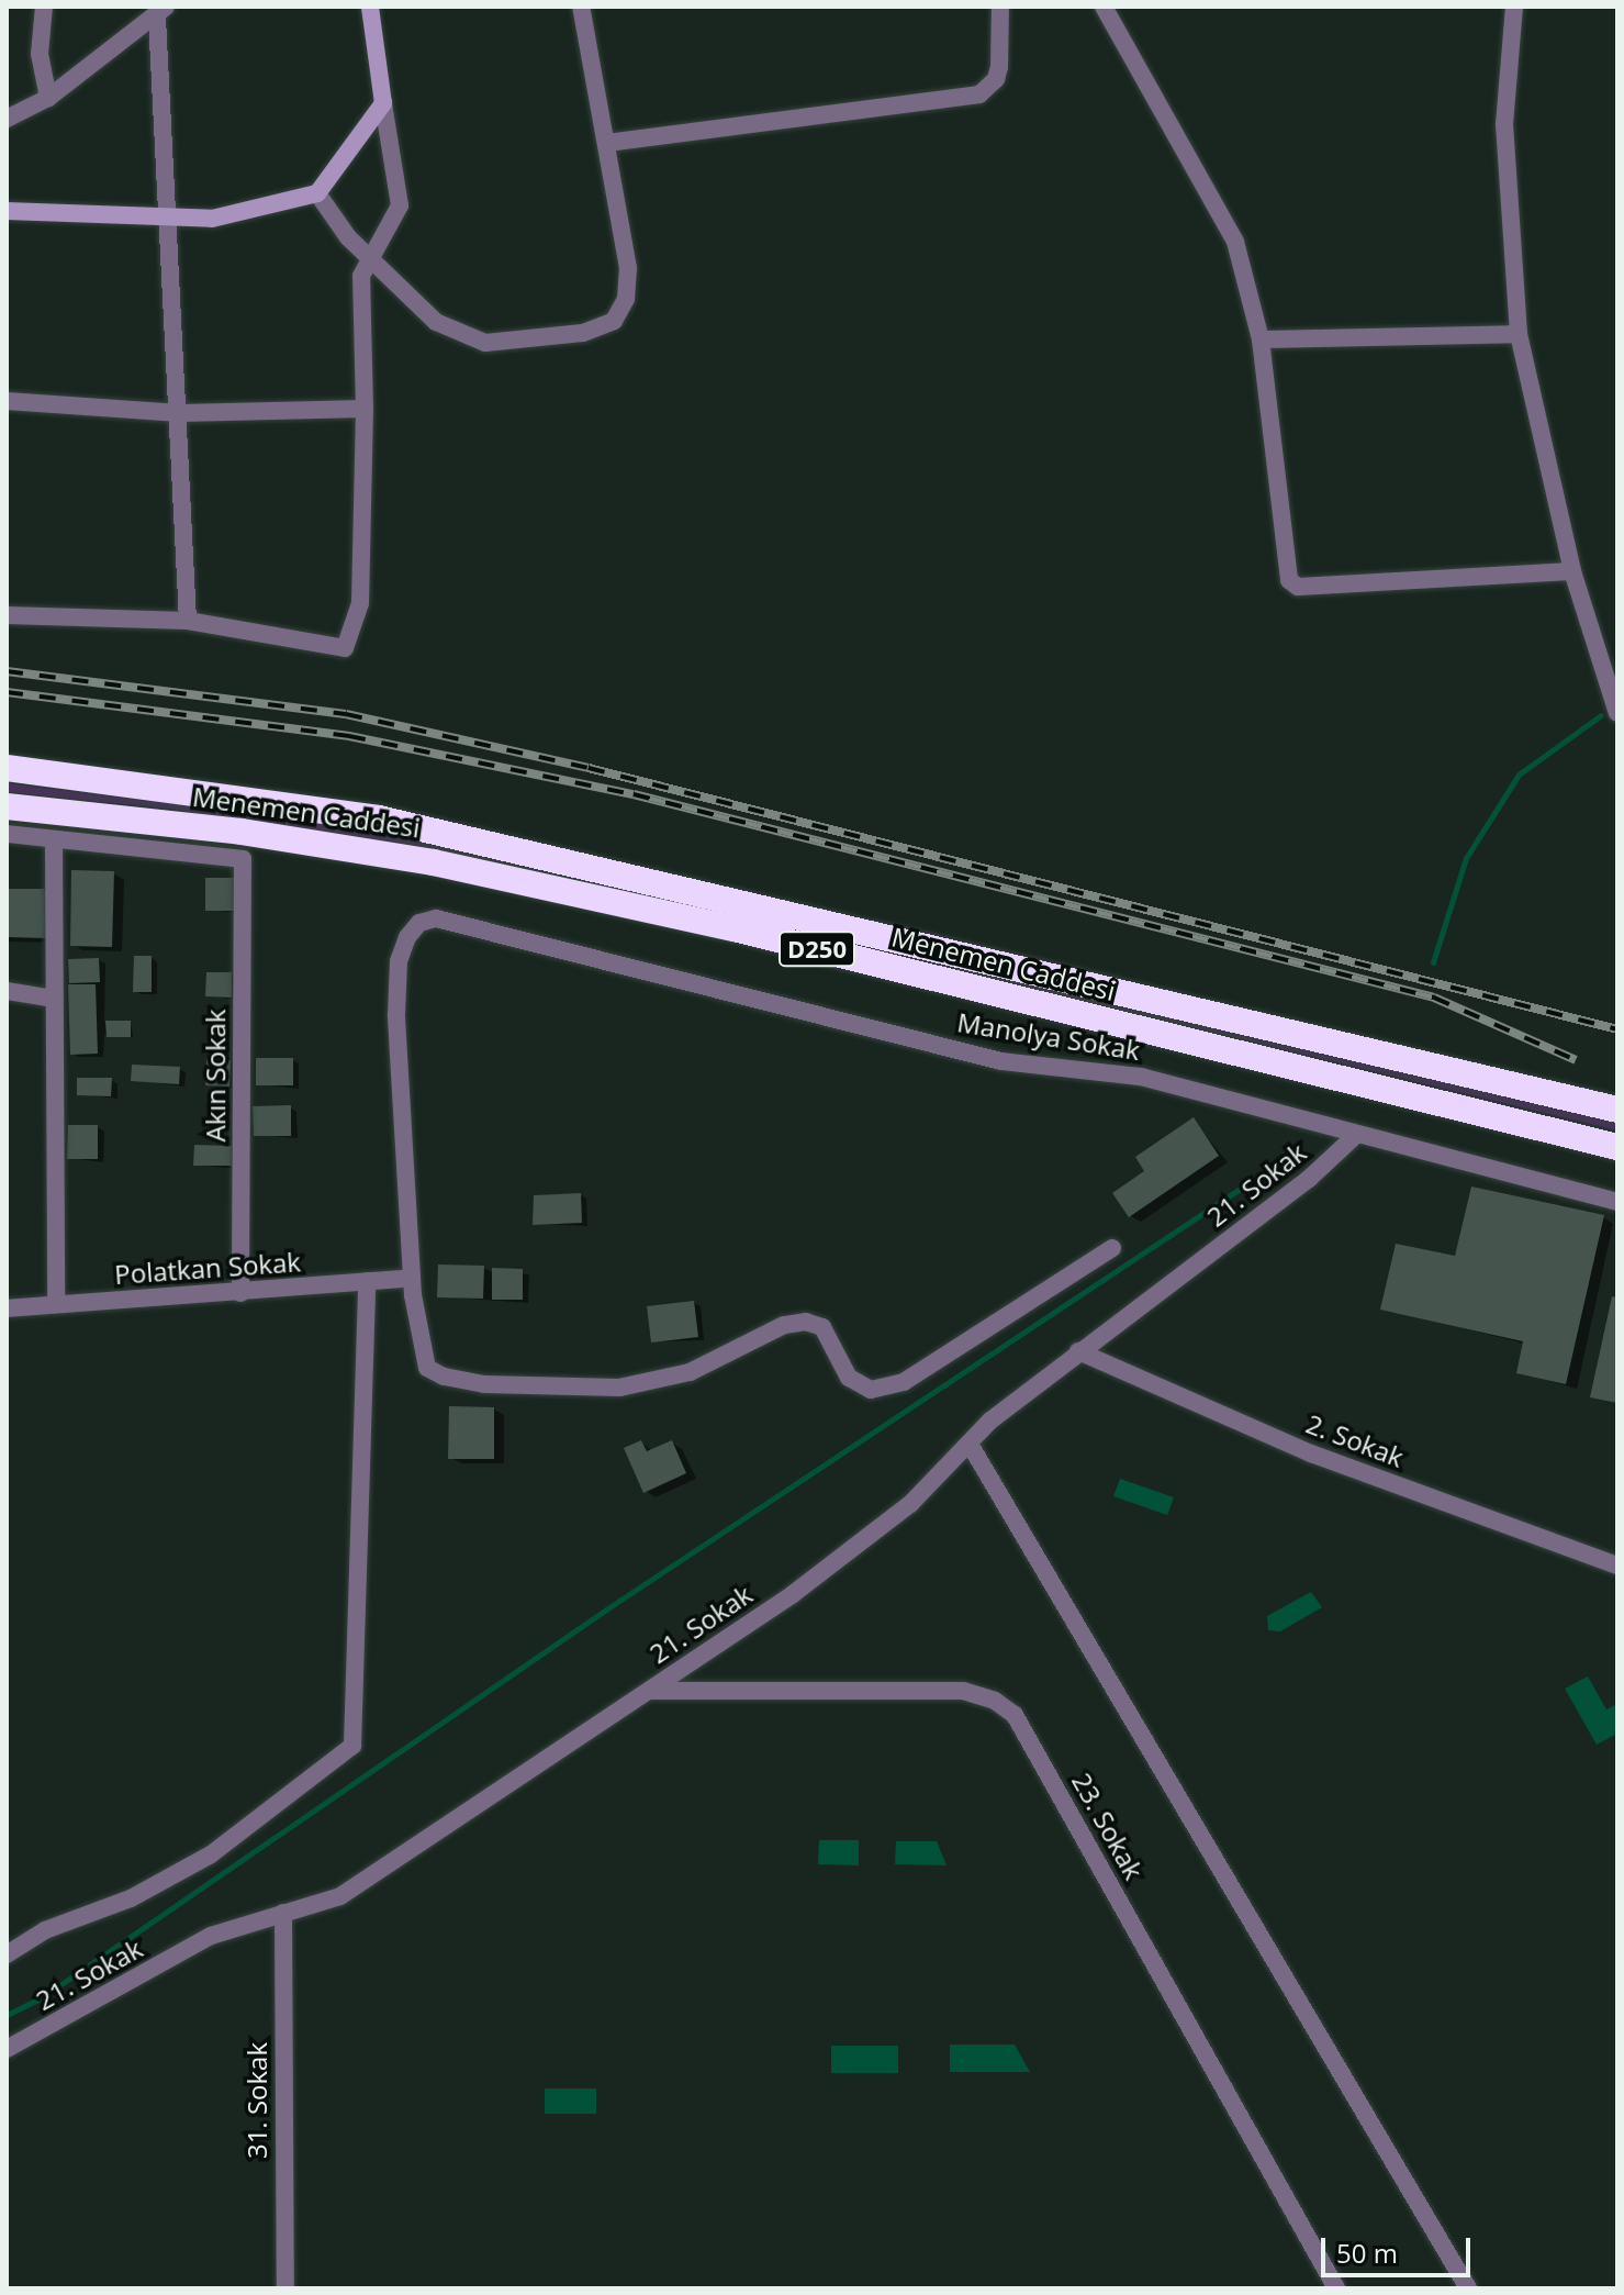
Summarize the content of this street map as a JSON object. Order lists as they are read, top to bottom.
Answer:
{
  "streets": {
    "highway": ["Menemen Caddesi", "D250"],
    "street": [
      "Manolya Sokak",
      "Akın Sokak",
      "21. Sokak",
      "Polatkan Sokak",
      "2. Sokak",
      "23. Sokak",
      "31. Sokak"
    ]
  },
  "crossings": [
    ["Manolya Sokak", "21. Sokak"],
    ["Manolya Sokak", "Polatkan Sokak"],
    ["Akın Sokak", "Polatkan Sokak"],
    ["21. Sokak", "2. Sokak"],
    ["21. Sokak", "23. Sokak"],
    ["21. Sokak", "31. Sokak"]
  ],
  "scale_bar": "50 m"
}
